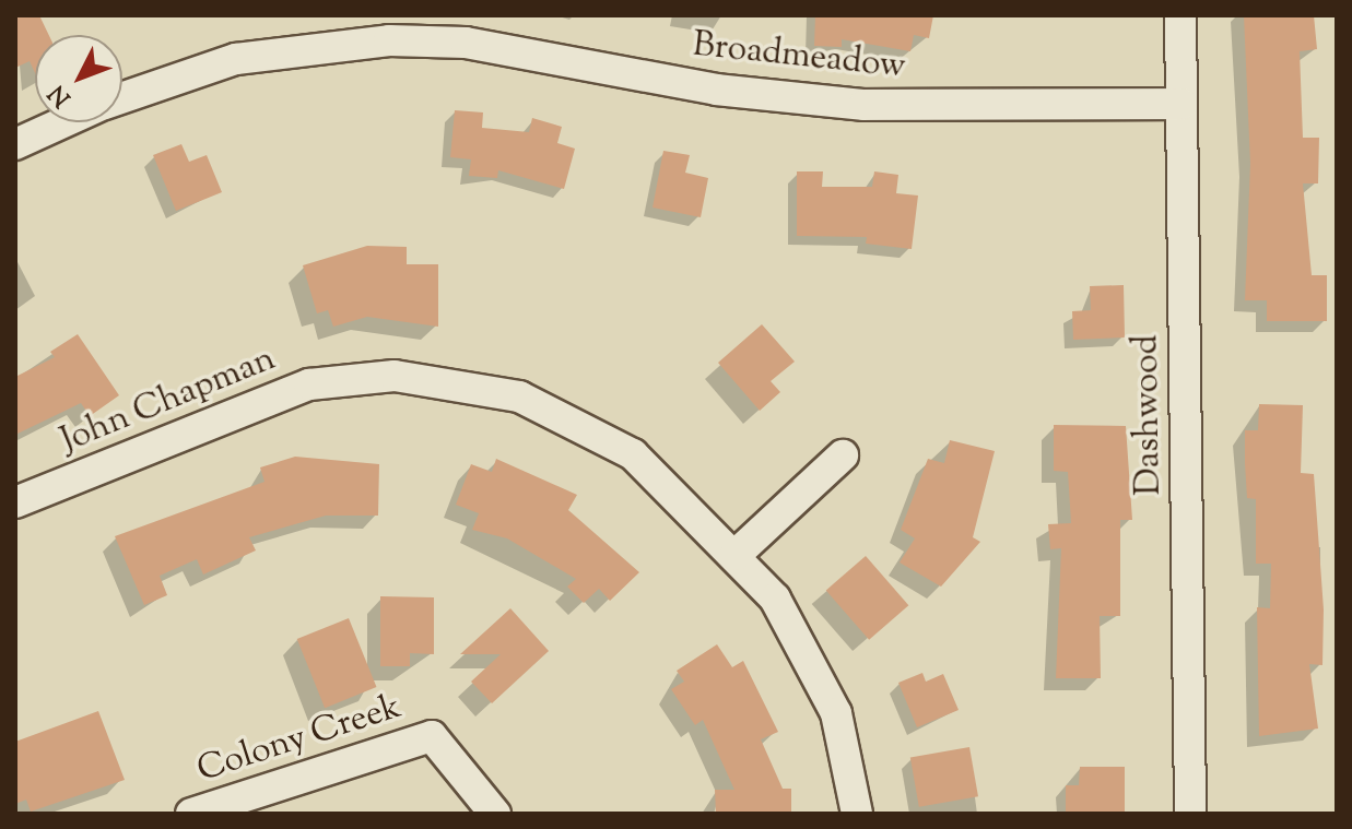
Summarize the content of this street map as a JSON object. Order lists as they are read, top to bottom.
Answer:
{
  "streets": {
    "street": [
      "Broadmeadow",
      "John Chapman",
      "Dashwood",
      "Colony Creek"
    ]
  },
  "crossings": [
    ["Broadmeadow", "Dashwood"]
  ],
  "north": "bottom left"
}
